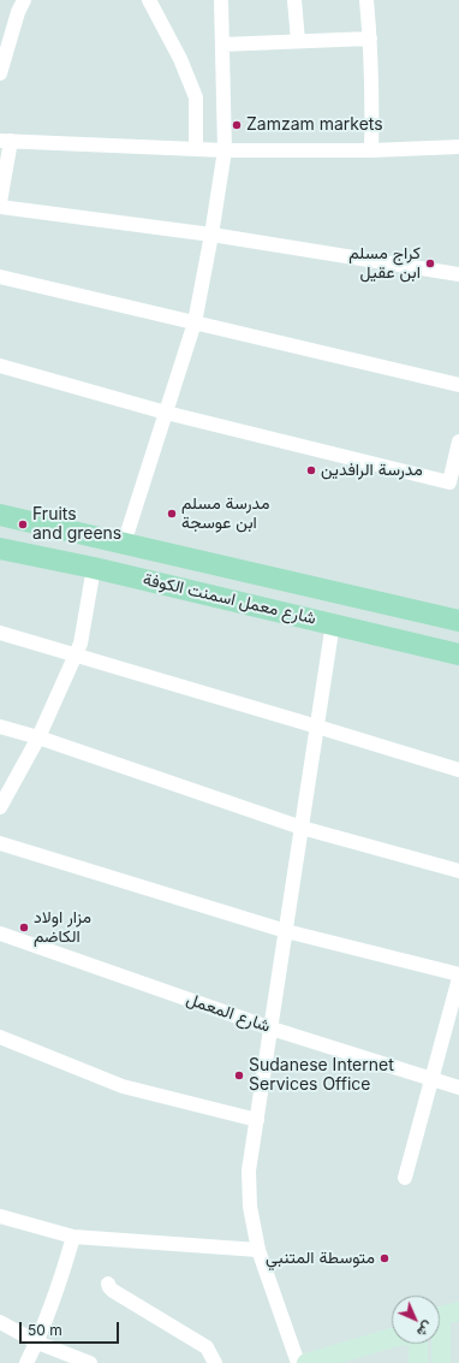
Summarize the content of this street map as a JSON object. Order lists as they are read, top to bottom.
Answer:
{
  "streets": {
    "main road": ["شارع معمل اسمنت الكوفة"],
    "street": ["شارع المعمل"]
  },
  "places": [
    "Zamzam markets",
    "كراج مسلم ابن عقيل",
    "مدرسة الرافدين",
    "مدرسة مسلم ابن عوسجة",
    "Fruits and greens",
    "مزار اولاد الكاضم",
    "Sudanese Internet Services Office",
    "متوسطة المتنبي"
  ],
  "scale_bar": "50 m",
  "north": "bottom right"
}
